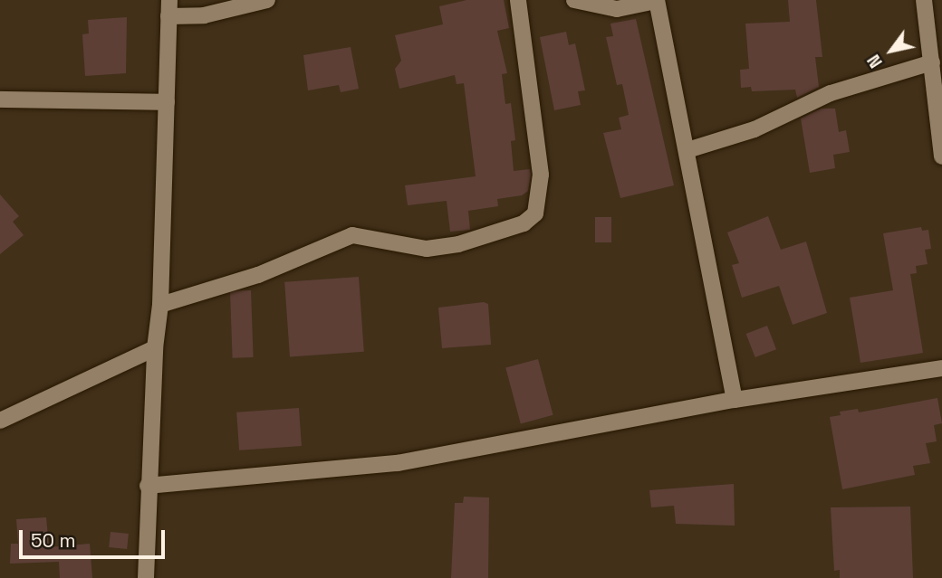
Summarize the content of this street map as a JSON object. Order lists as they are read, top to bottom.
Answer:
{
  "scale_bar": "50 m",
  "north": "bottom left"
}
